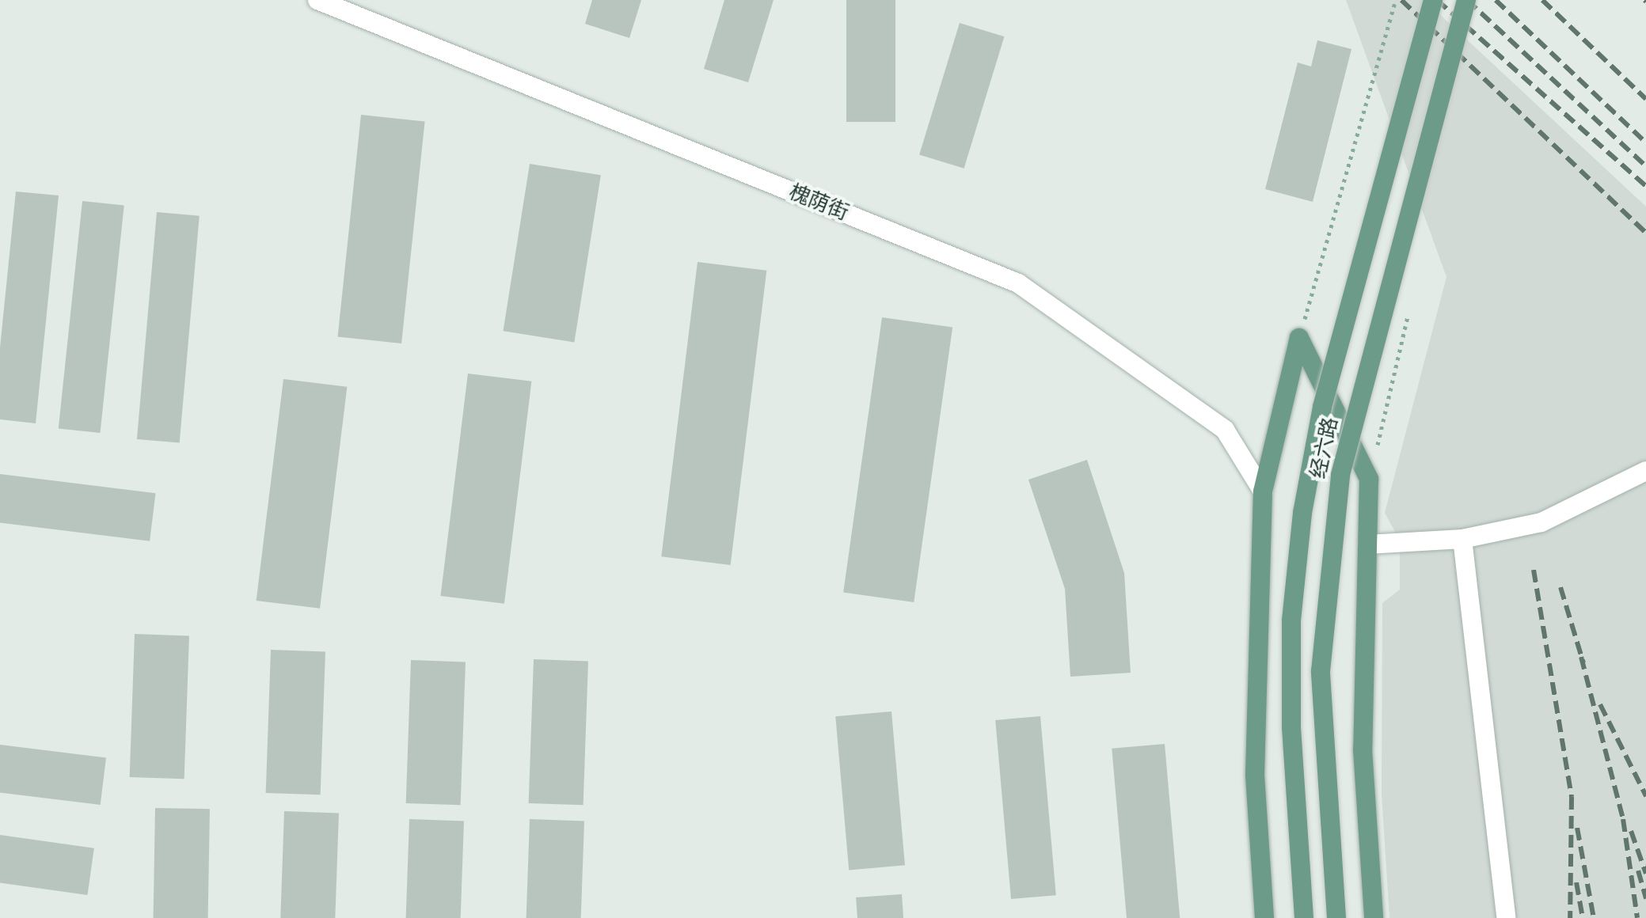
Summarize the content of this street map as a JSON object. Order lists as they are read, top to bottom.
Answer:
{
  "streets": {
    "main road": ["经六路"],
    "street": ["槐荫街"]
  }
}
